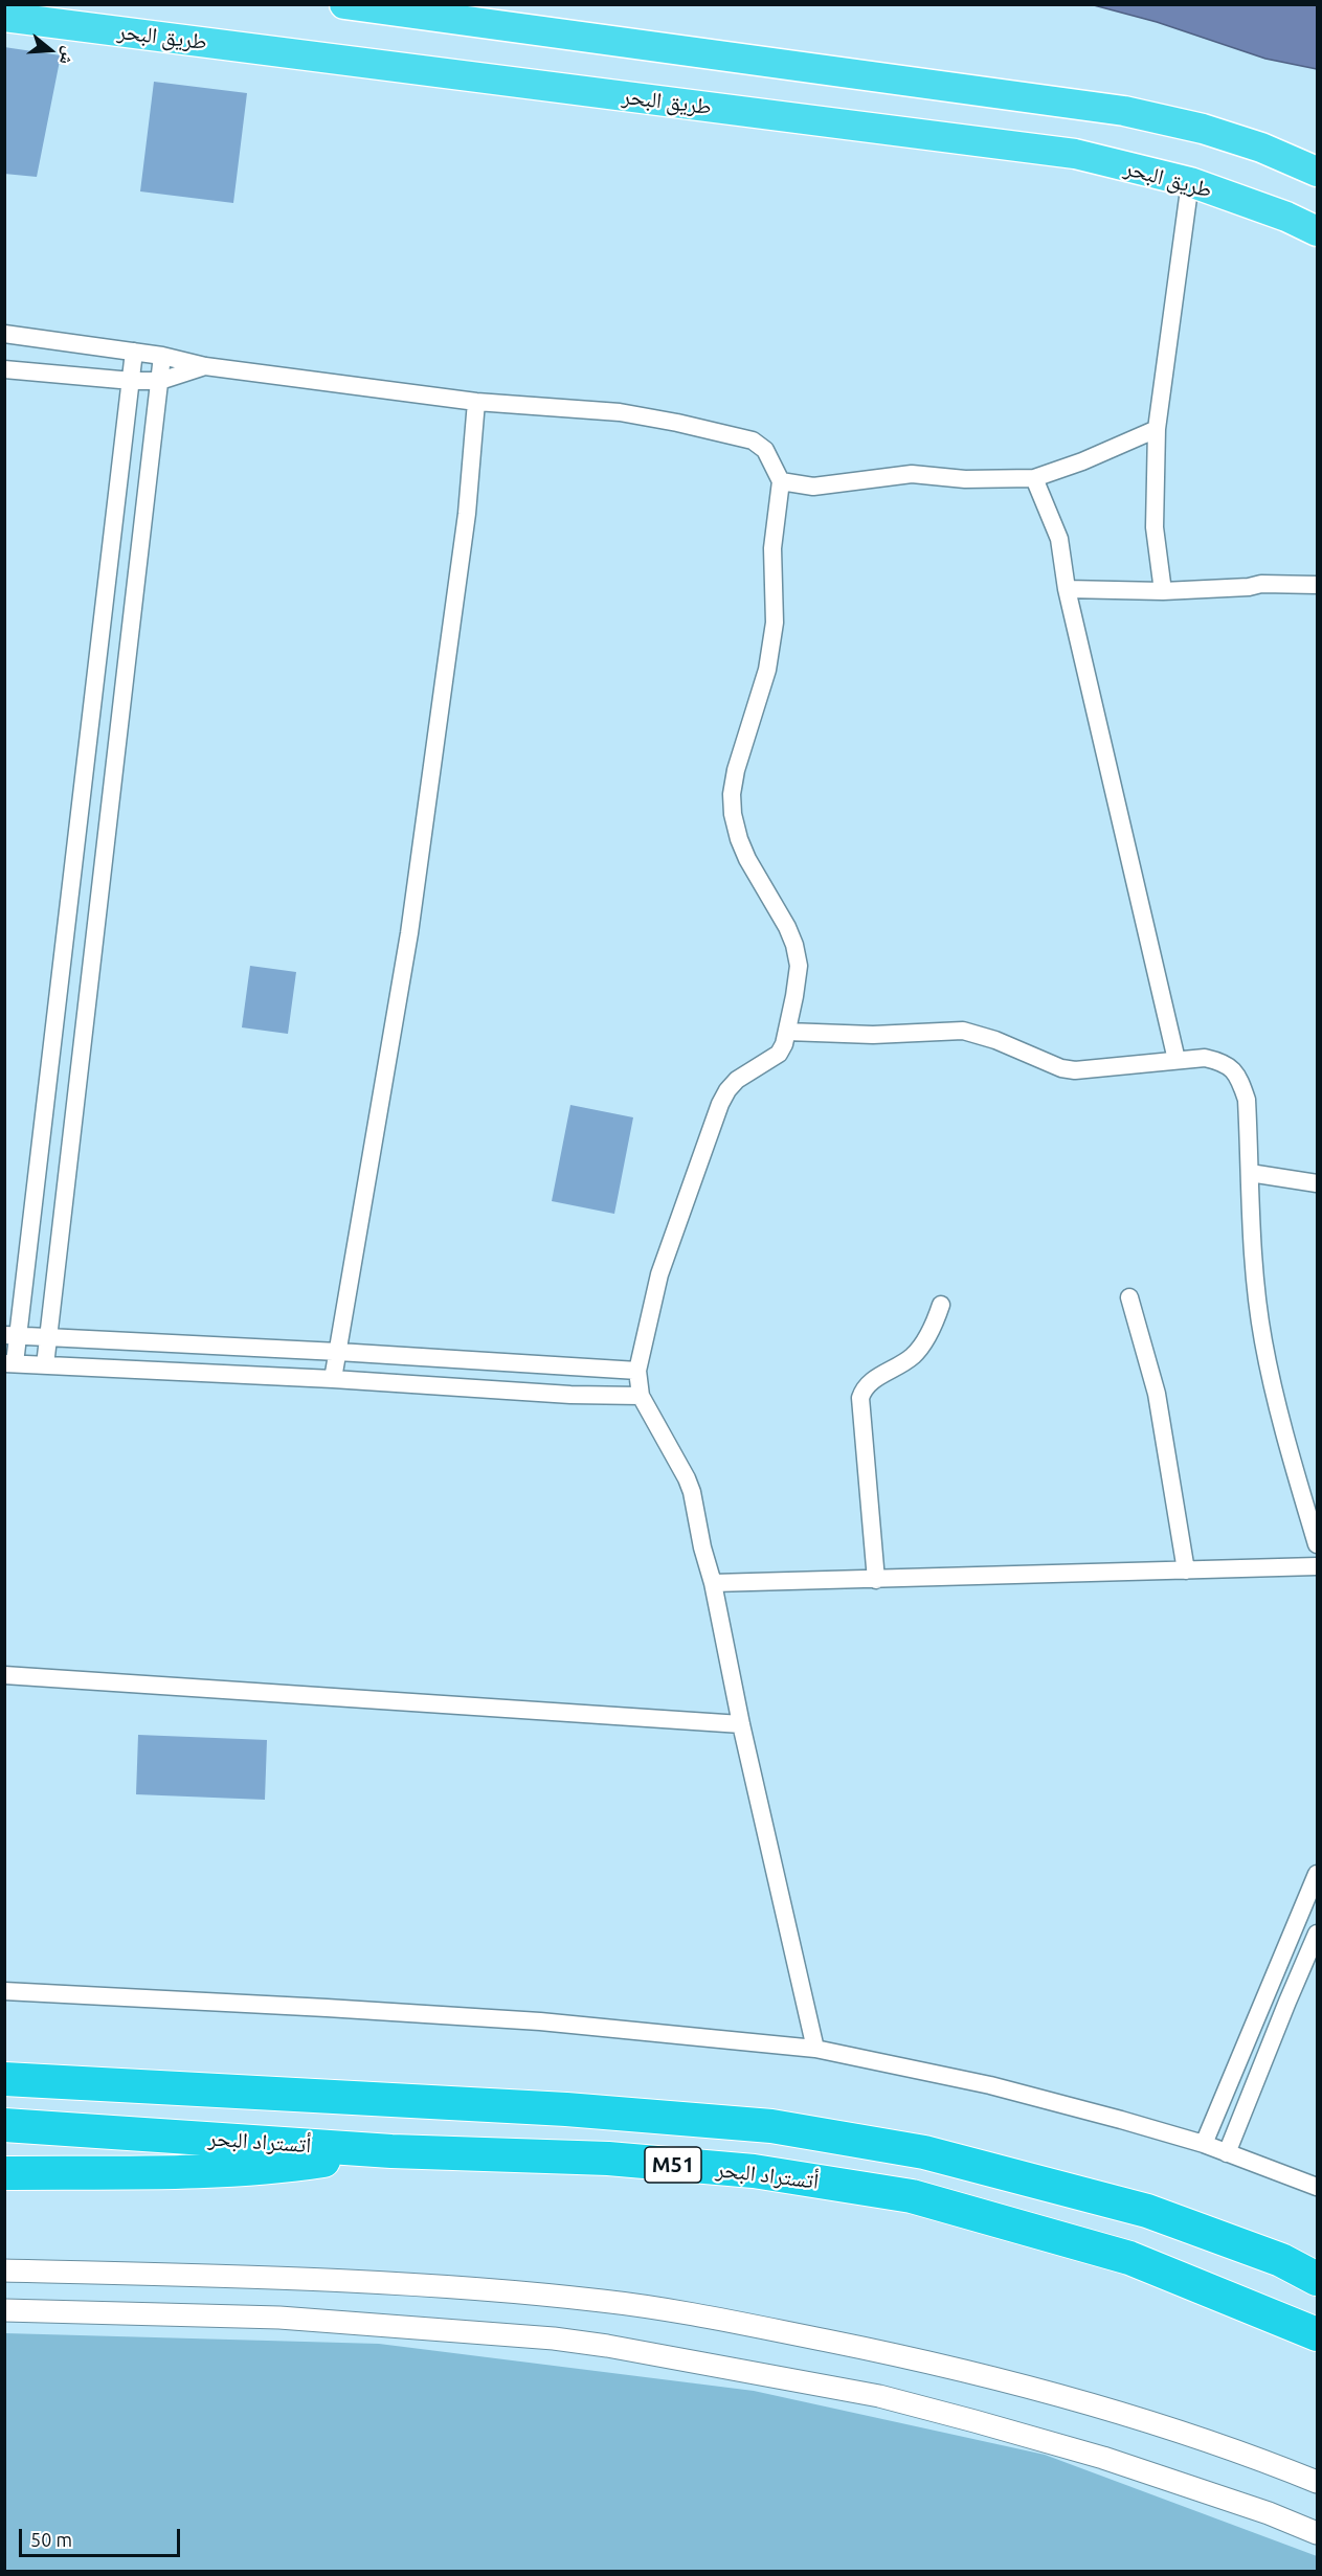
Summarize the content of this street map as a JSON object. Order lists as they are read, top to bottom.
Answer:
{
  "streets": {
    "highway": ["طريق البحر", "أتستراد البحر", "M51"]
  },
  "scale_bar": "50 m",
  "north": "right"
}
